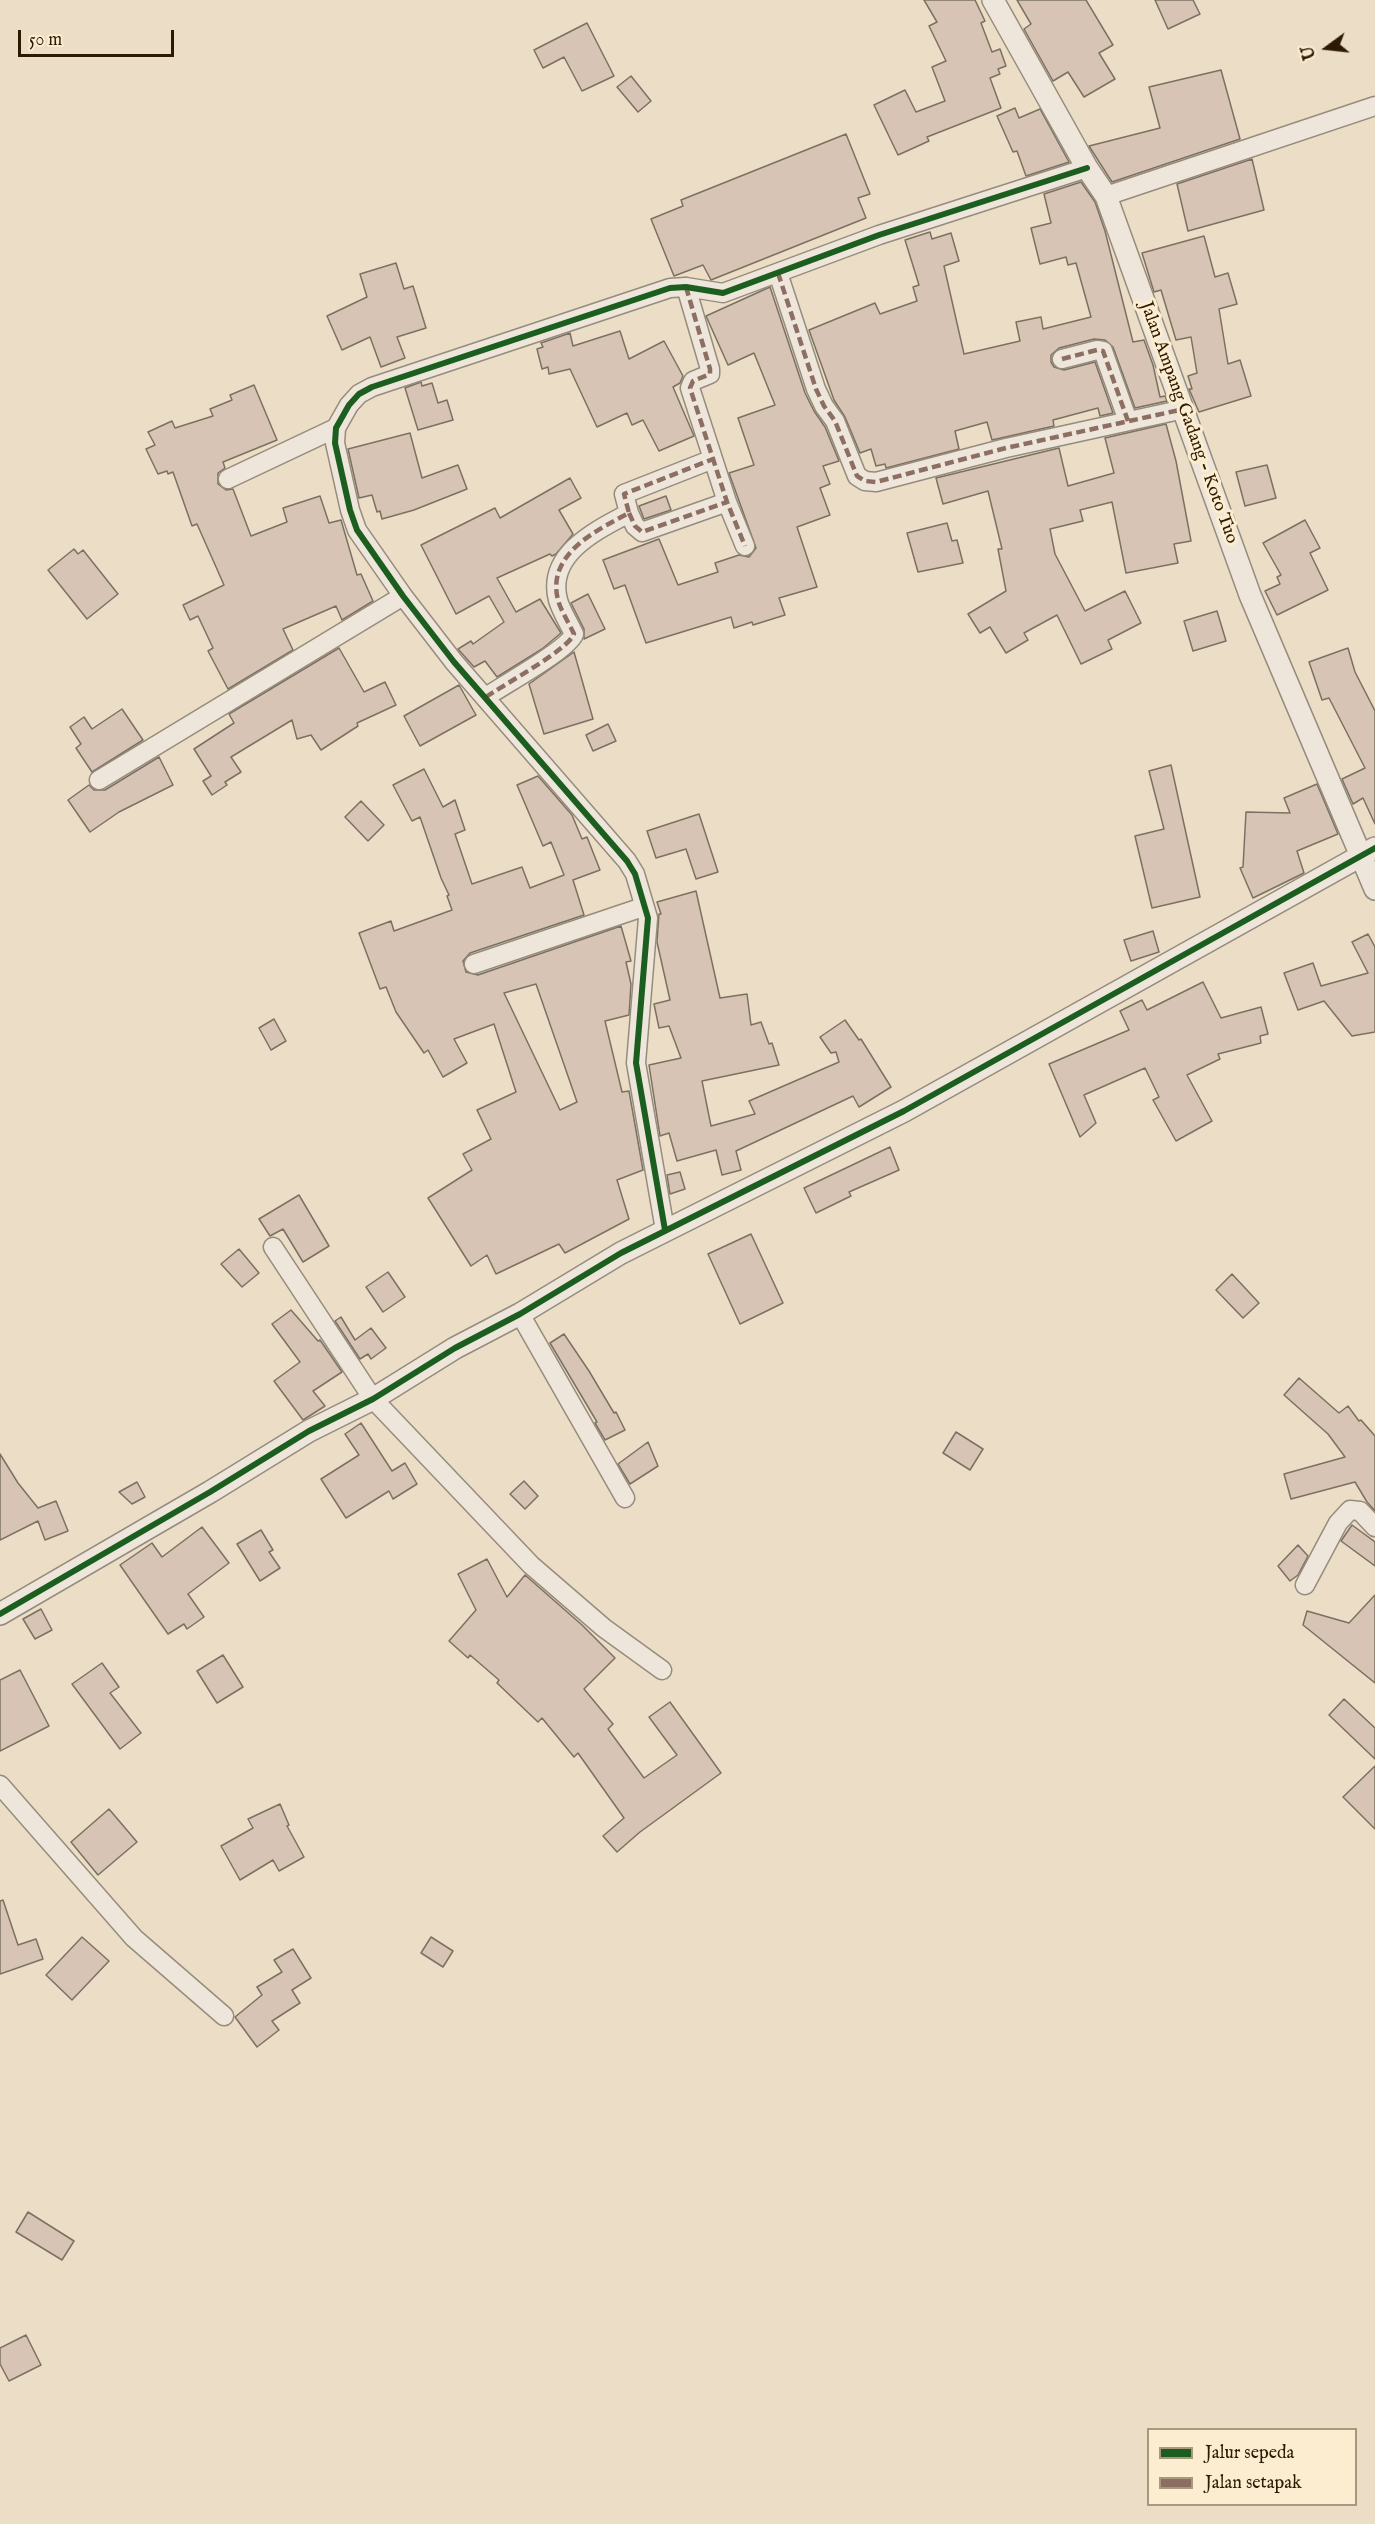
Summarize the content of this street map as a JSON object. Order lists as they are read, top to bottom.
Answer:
{
  "streets": {
    "street": ["Jalan Ampang Gadang - Koto Tuo"]
  },
  "legend": ["Jalur sepeda", "Jalan setapak"],
  "scale_bar": "50 m",
  "north": "left"
}
